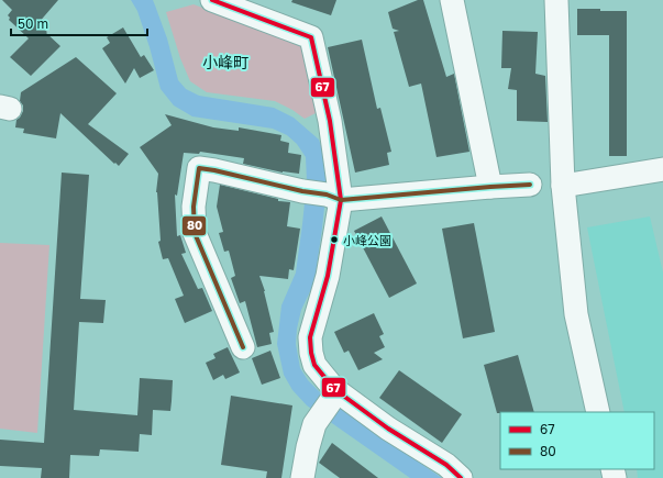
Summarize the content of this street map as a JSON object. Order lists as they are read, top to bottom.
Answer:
{
  "districts": ["小峰町"],
  "places": ["小峰公園"],
  "lines": ["transit line 67", "transit line 80"],
  "legend": ["67", "80"],
  "scale_bar": "50 m"
}
